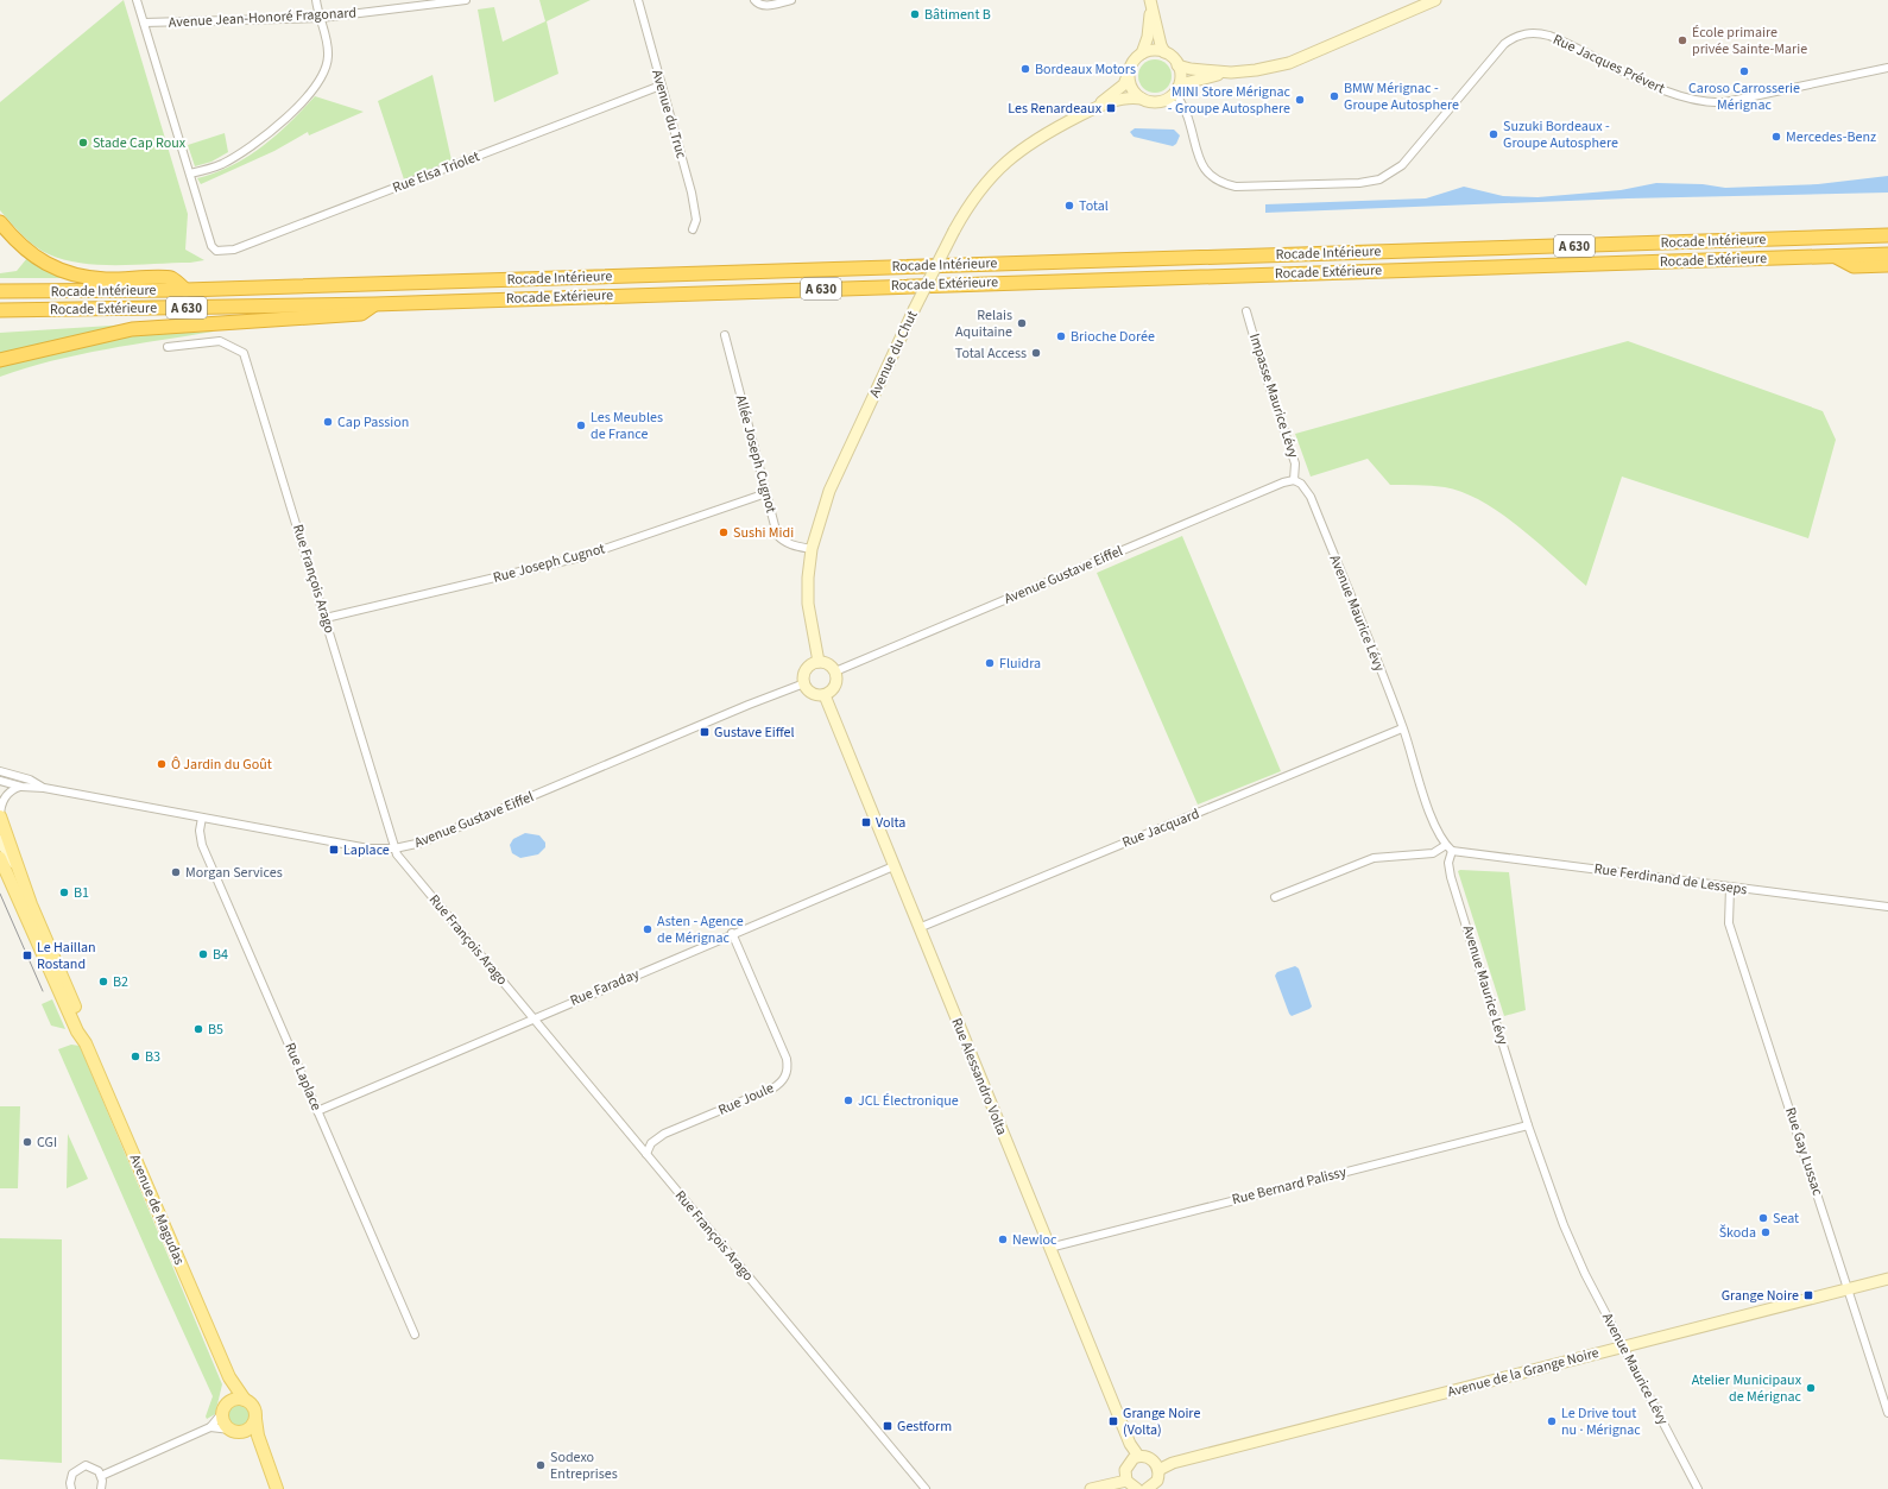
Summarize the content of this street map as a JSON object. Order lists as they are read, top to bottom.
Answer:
{
  "streets": {
    "highway": ["Rocade Intérieure", "A 630", "Rocade Extérieure"],
    "main road": ["Avenue de Magudas"],
    "street": [
      "Avenue Jean-Honoré Fragonard",
      "Rue Jacques Prévert",
      "Avenue du Truc",
      "Rue Elsa Triolet",
      "Avenue du Chut",
      "Impasse Maurice Lévy",
      "Allée Joseph Cugnot",
      "Rue Joseph Cugnot",
      "Avenue Gustave Eiffel",
      "Rue François Arago",
      "Avenue Maurice Lévy",
      "Rue Jacquard",
      "Rue Ferdinand de Lesseps",
      "Rue Faraday",
      "Rue Laplace",
      "Rue Alessandro Volta",
      "Rue Joule",
      "Rue Gay Lussac",
      "Rue Bernard Palissy",
      "Avenue de la Grange Noire"
    ]
  },
  "crossings": [
    ["Rue Jacques Prévert", "Avenue du Chut"],
    ["Avenue du Truc", "Rue Elsa Triolet"],
    ["Avenue du Chut", "Allée Joseph Cugnot"],
    ["Avenue du Chut", "Avenue Gustave Eiffel"],
    ["Avenue du Chut", "Rue Alessandro Volta"],
    ["Impasse Maurice Lévy", "Avenue Gustave Eiffel"],
    ["Impasse Maurice Lévy", "Avenue Maurice Lévy"],
    ["Allée Joseph Cugnot", "Rue Joseph Cugnot"],
    ["Rue Joseph Cugnot", "Rue François Arago"],
    ["Avenue Gustave Eiffel", "Rue François Arago"],
    ["Avenue Gustave Eiffel", "Avenue Maurice Lévy"],
    ["Avenue Gustave Eiffel", "Rue Laplace"],
    ["Avenue Gustave Eiffel", "Rue Alessandro Volta"],
    ["Rue François Arago", "Rue Faraday"],
    ["Rue François Arago", "Rue Joule"],
    ["Avenue Maurice Lévy", "Rue Jacquard"],
    ["Avenue Maurice Lévy", "Rue Ferdinand de Lesseps"],
    ["Avenue Maurice Lévy", "Rue Bernard Palissy"],
    ["Avenue Maurice Lévy", "Avenue de la Grange Noire"],
    ["Rue Jacquard", "Rue Alessandro Volta"],
    ["Rue Ferdinand de Lesseps", "Rue Gay Lussac"],
    ["Rue Faraday", "Rue Laplace"],
    ["Rue Faraday", "Rue Alessandro Volta"],
    ["Rue Faraday", "Rue Joule"],
    ["Rue Alessandro Volta", "Rue Bernard Palissy"],
    ["Rue Gay Lussac", "Avenue de la Grange Noire"]
  ],
  "places": {
    "other": [
      "Bâtiment B",
      "École primaire privée Sainte-Marie",
      "Bordeaux Motors",
      "Caroso Carrosserie Mérignac",
      "BMW Mérignac - Groupe Autosphere",
      "MINI Store Mérignac - Groupe Autosphere",
      "Suzuki Bordeaux - Groupe Autosphere",
      "Mercedes-Benz",
      "Stade Cap Roux",
      "Total",
      "Relais Aquitaine",
      "Brioche Dorée",
      "Total Access",
      "Cap Passion",
      "Les Meubles de France",
      "Sushi Midi",
      "Fluidra",
      "Ô Jardin du Goût",
      "Morgan Services",
      "B1",
      "Asten - Agence de Mérignac",
      "B4",
      "B2",
      "B5",
      "B3",
      "JCL Électronique",
      "CGI",
      "Seat",
      "Škoda",
      "Newloc",
      "Atelier Municipaux de Mérignac",
      "Le Drive tout nu · Mérignac",
      "Sodexo Entreprises"
    ],
    "transit": [
      "Les Renardeaux",
      "Gustave Eiffel",
      "Volta",
      "Laplace",
      "Le Haillan Rostand",
      "Grange Noire",
      "Grange Noire (Volta)",
      "Gestform"
    ]
  }
}
